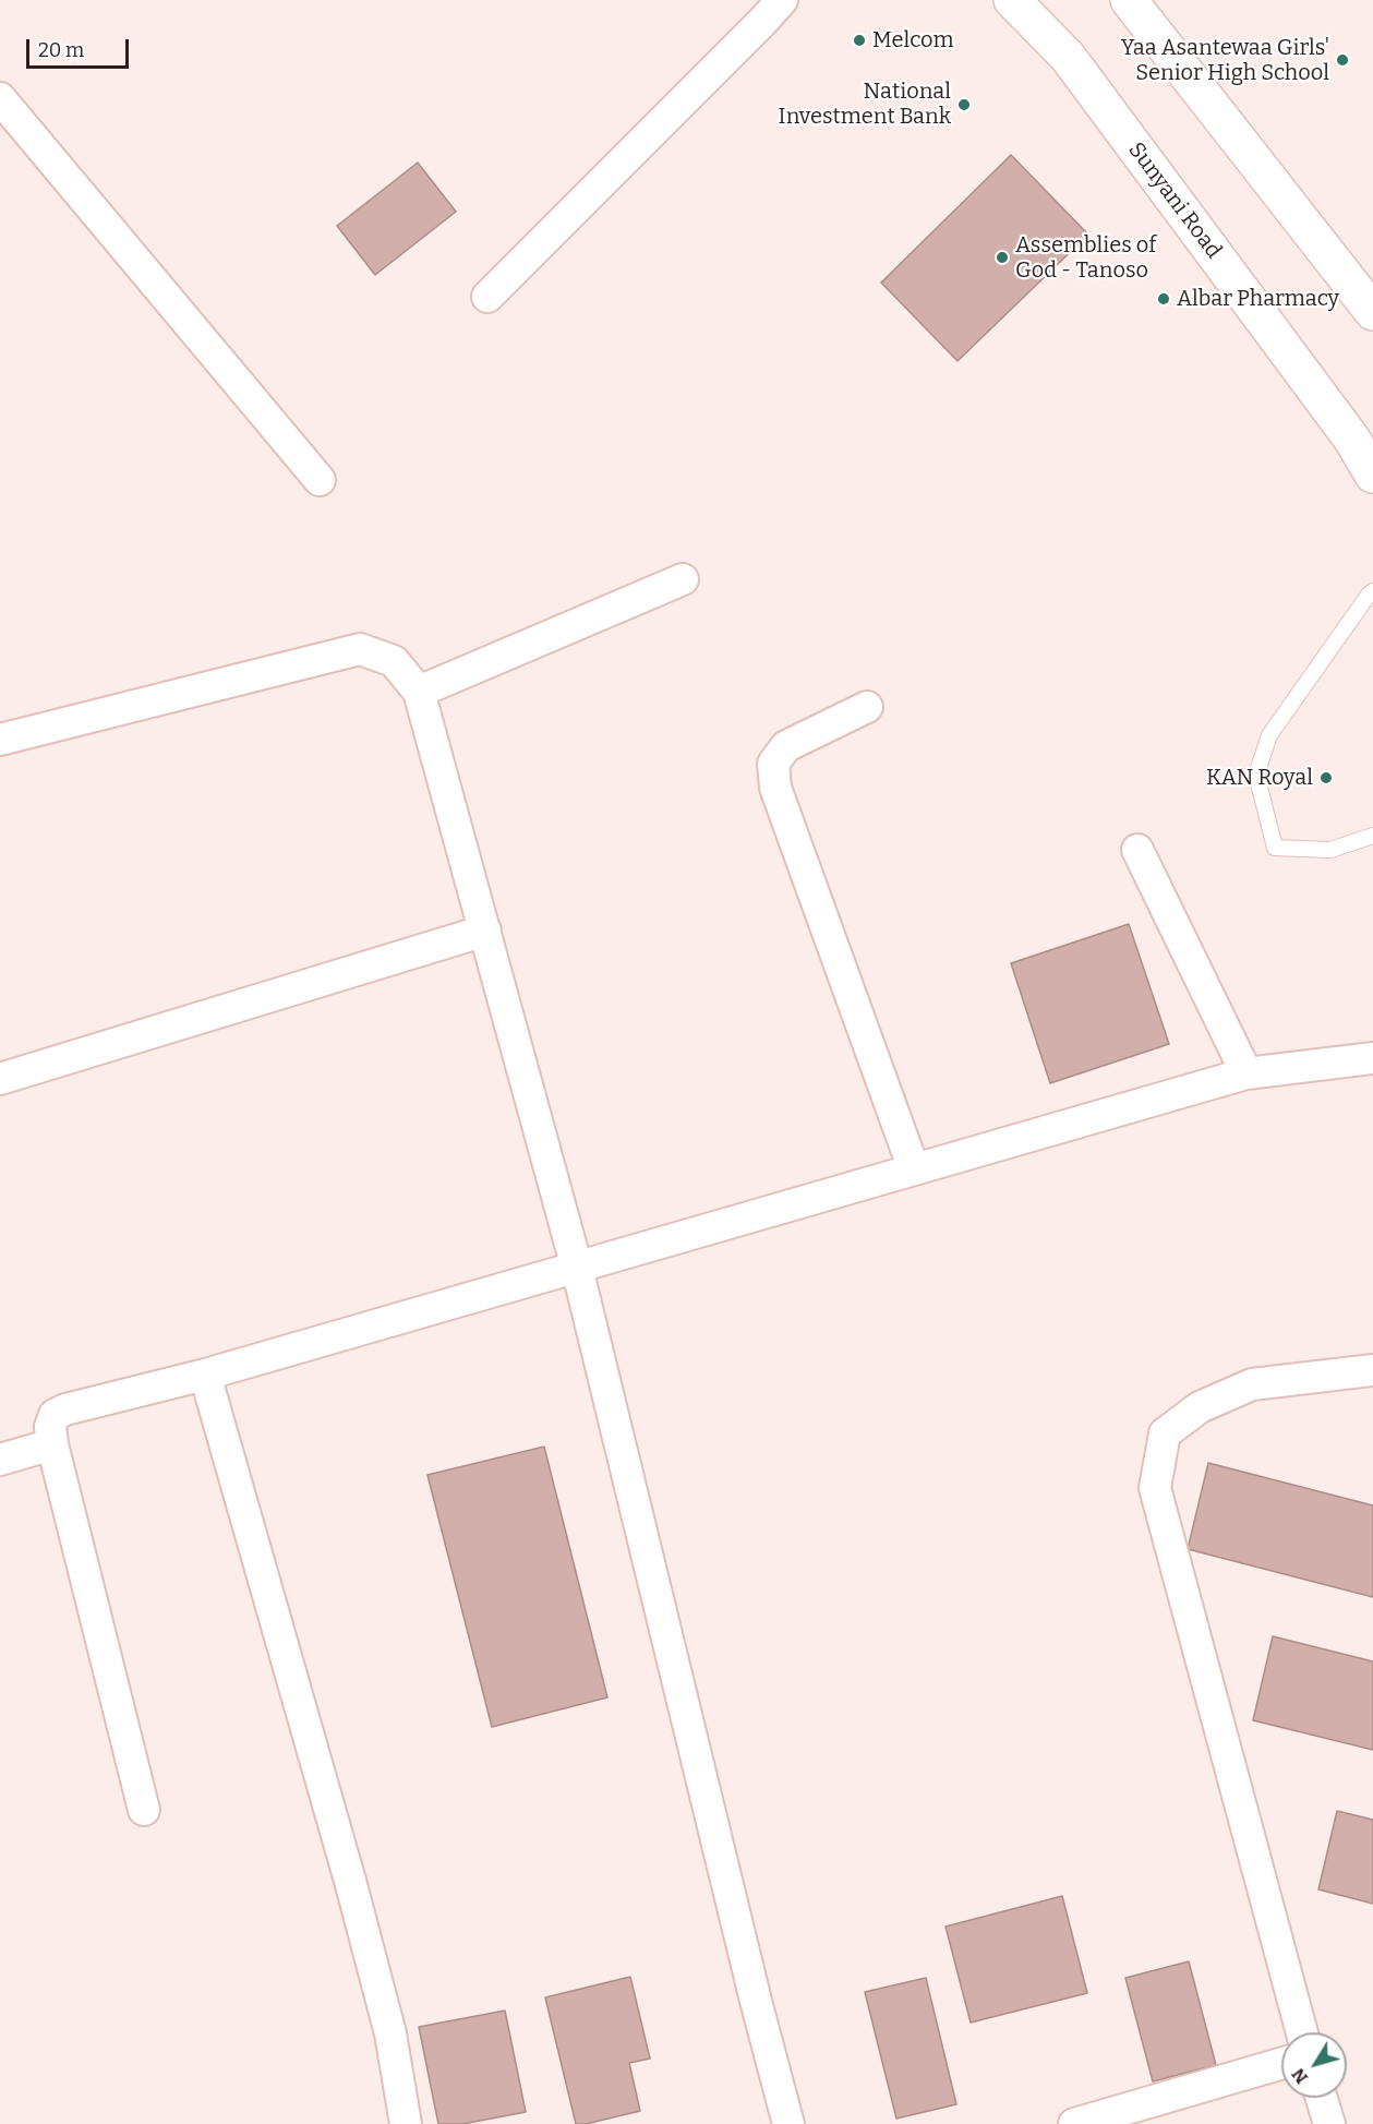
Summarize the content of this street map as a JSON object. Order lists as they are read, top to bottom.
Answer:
{
  "streets": {
    "main road": ["Sunyani Road"]
  },
  "places": [
    "Melcom",
    "Yaa Asantewaa Girls' Senior High School",
    "National Investment Bank",
    "Assemblies of God - Tanoso",
    "Albar Pharmacy",
    "KAN Royal"
  ],
  "scale_bar": "20 m",
  "north": "bottom left"
}
